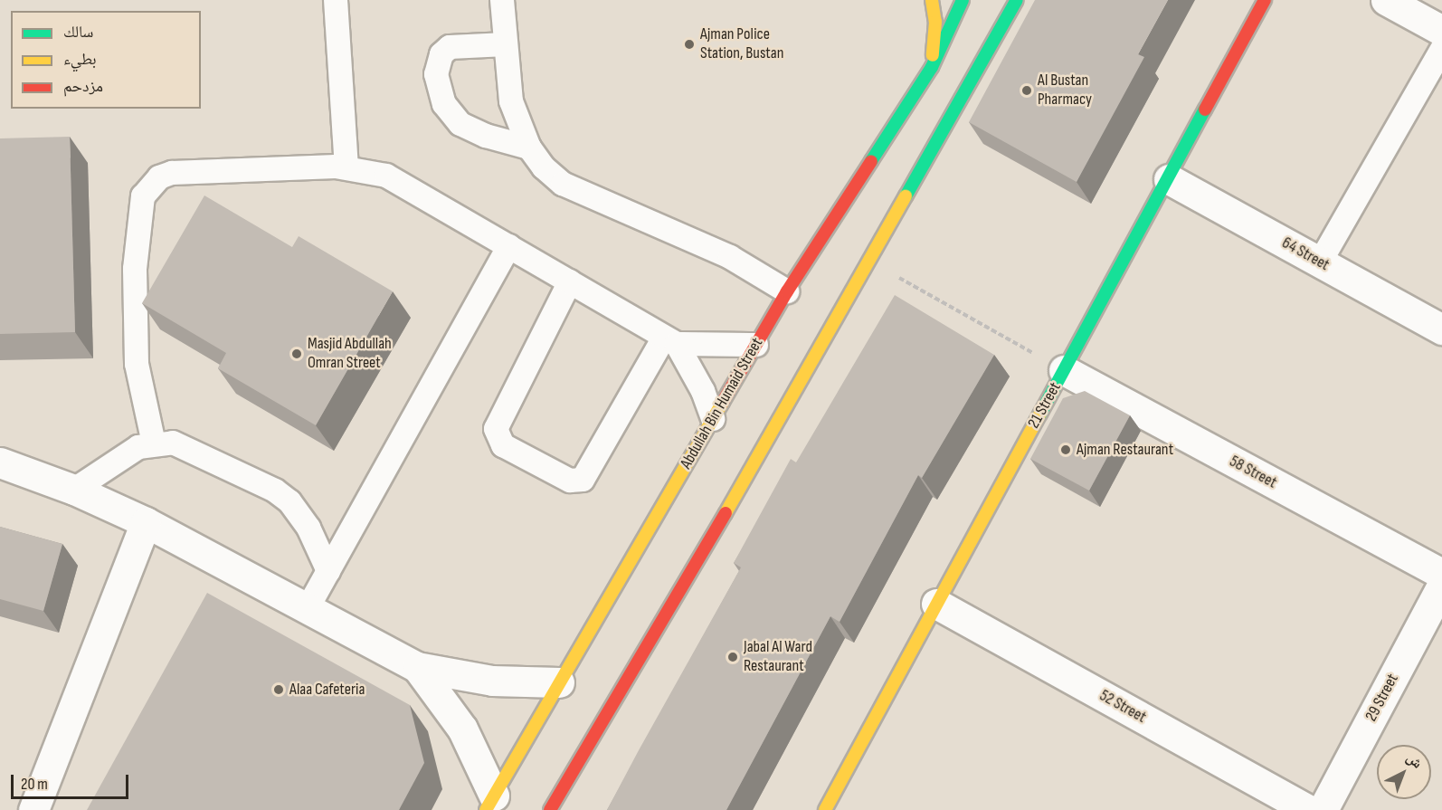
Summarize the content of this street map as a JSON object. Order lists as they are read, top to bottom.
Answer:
{
  "streets": {
    "street": [
      "64 Street",
      "Abdullah Bin Humaid Street",
      "21 Street",
      "58 Street",
      "29 Street",
      "52 Street"
    ]
  },
  "crossings": [
    ["64 Street", "21 Street"],
    ["21 Street", "58 Street"],
    ["21 Street", "52 Street"]
  ],
  "places": [
    "Ajman Police Station, Bustan",
    "Al Bustan Pharmacy",
    "Masjid Abdullah Omran Street",
    "Ajman Restaurant",
    "Jabal Al Ward Restaurant",
    "Alaa Cafeteria"
  ],
  "legend": ["سالك", "بطيء", "مزدحم"],
  "scale_bar": "20 m",
  "north": "top right"
}
